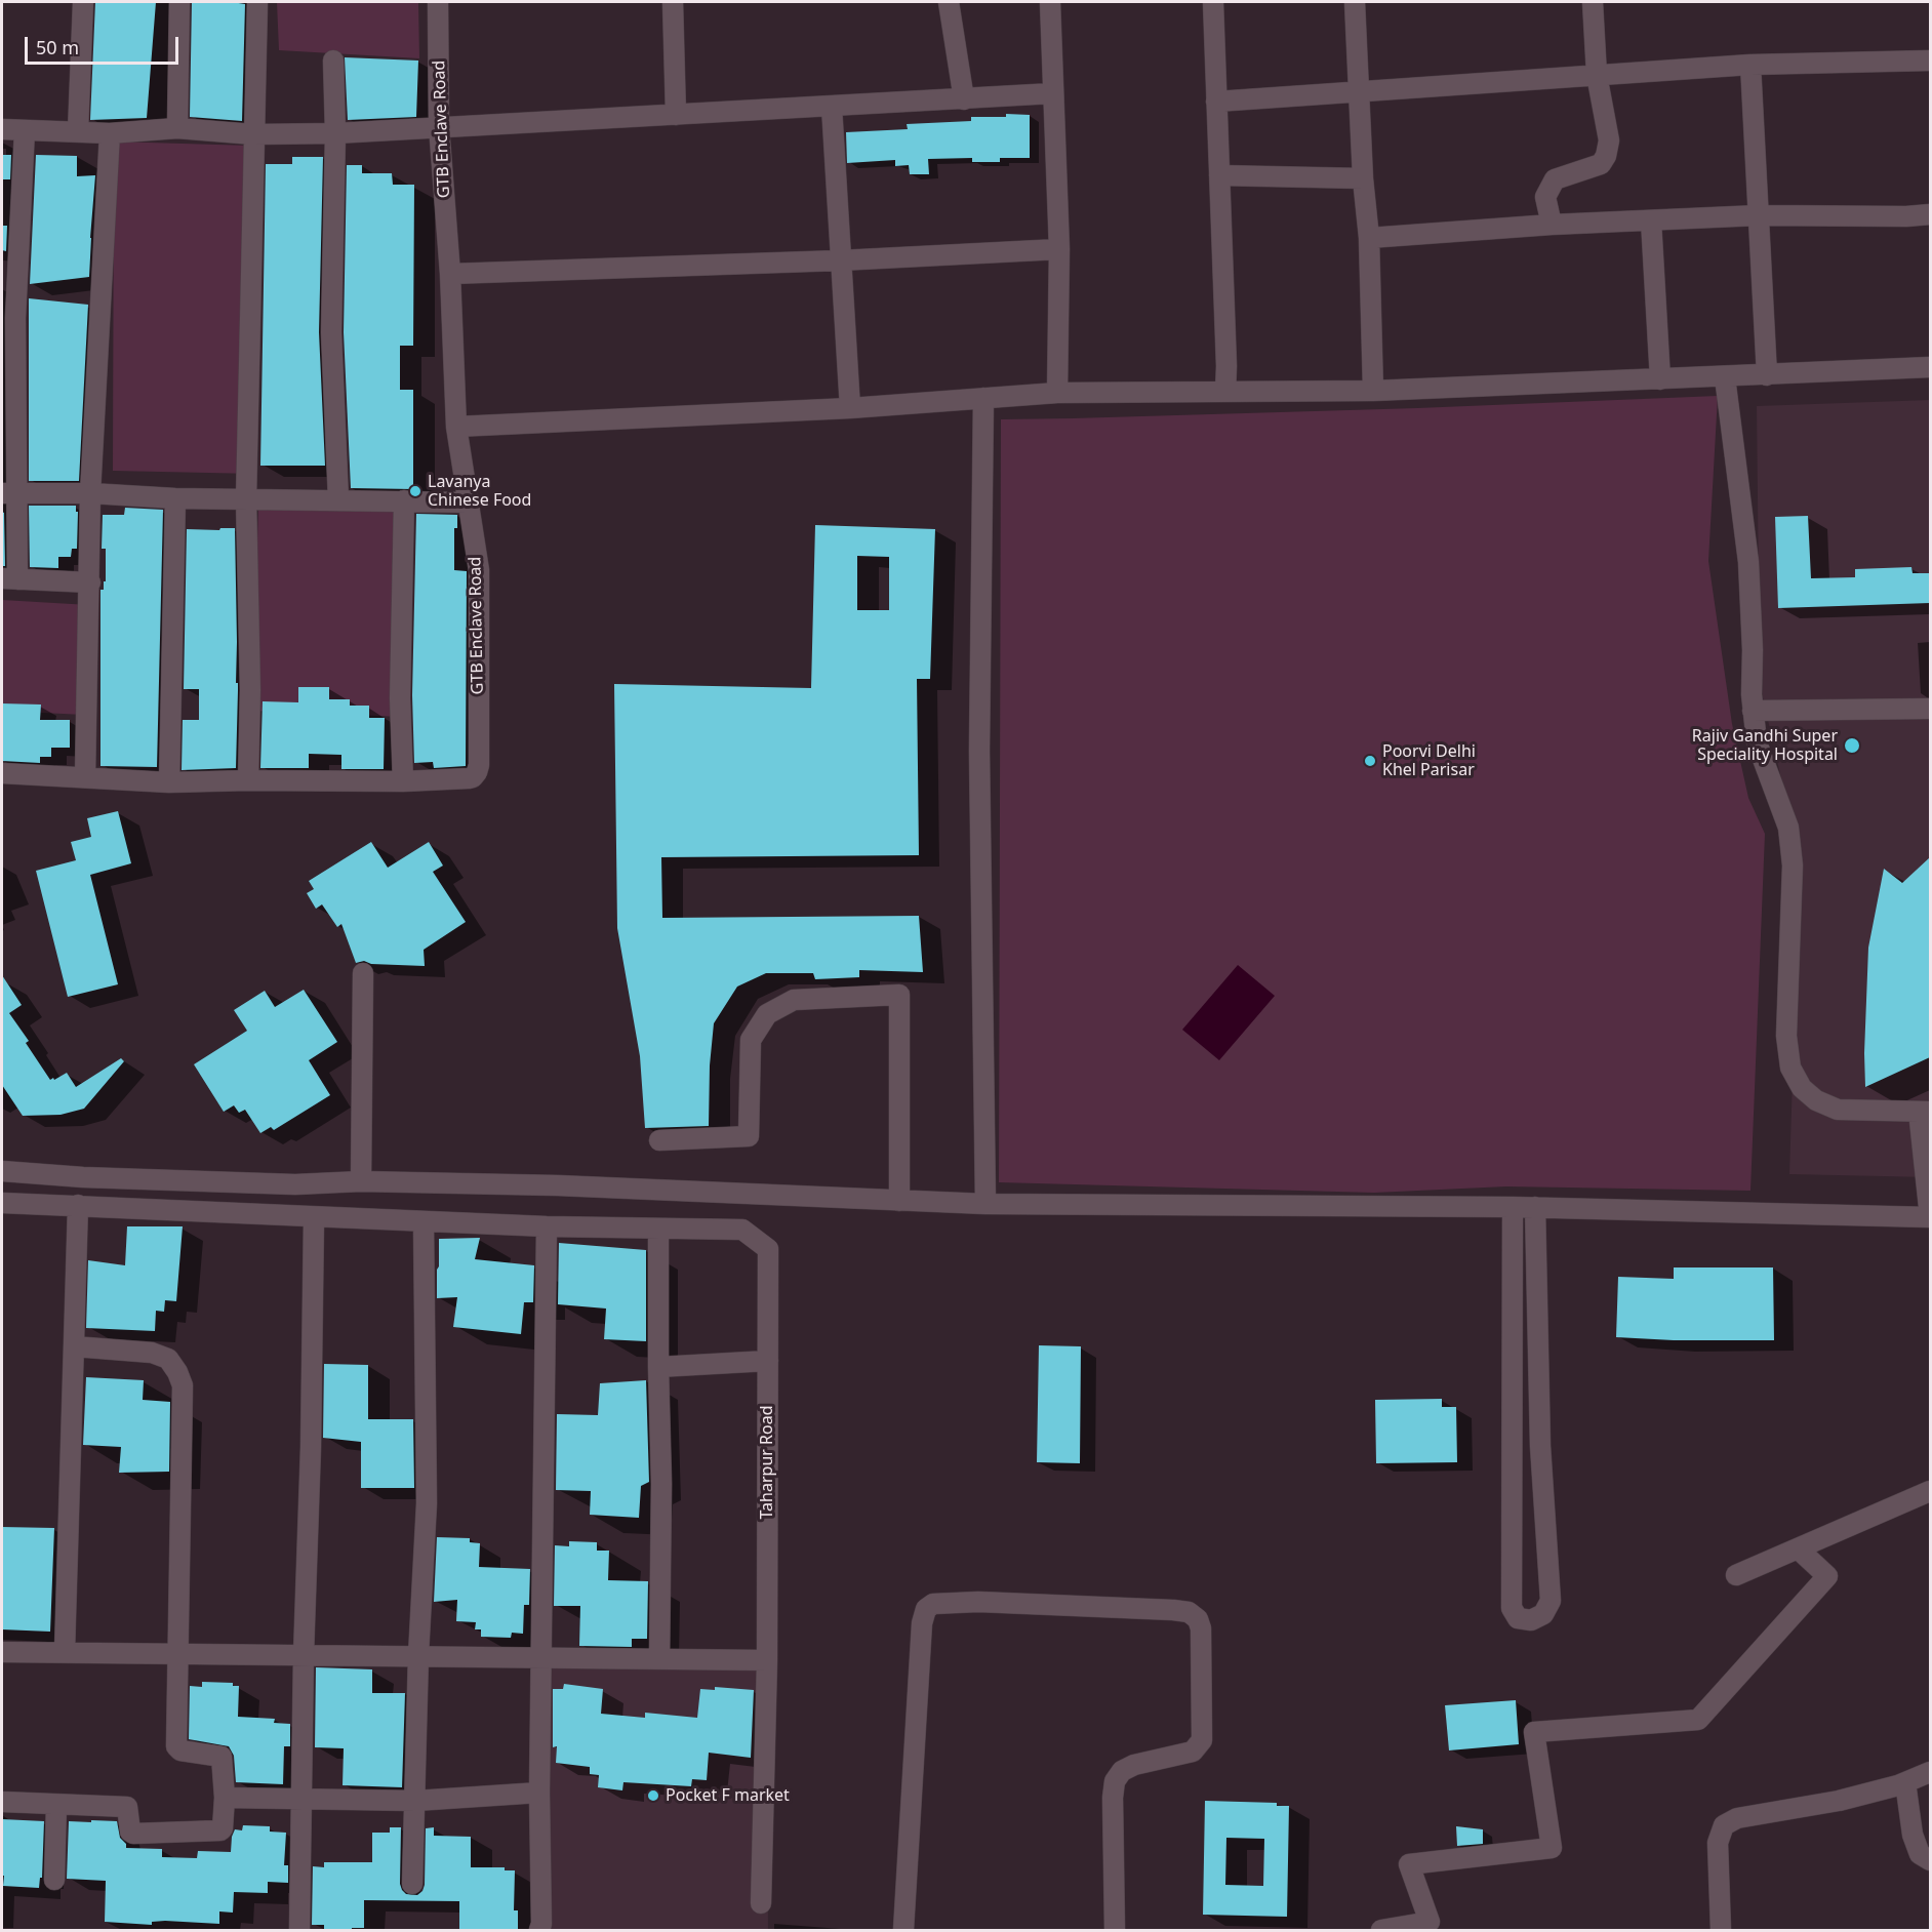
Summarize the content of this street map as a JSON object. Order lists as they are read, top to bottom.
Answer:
{
  "streets": {
    "street": ["GTB Enclave Road", "Taharpur Road"]
  },
  "places": [
    "Lavanya Chinese Food",
    "Rajiv Gandhi Super Speciality Hospital",
    "Poorvi Delhi Khel Parisar",
    "Pocket F market"
  ],
  "scale_bar": "50 m"
}
